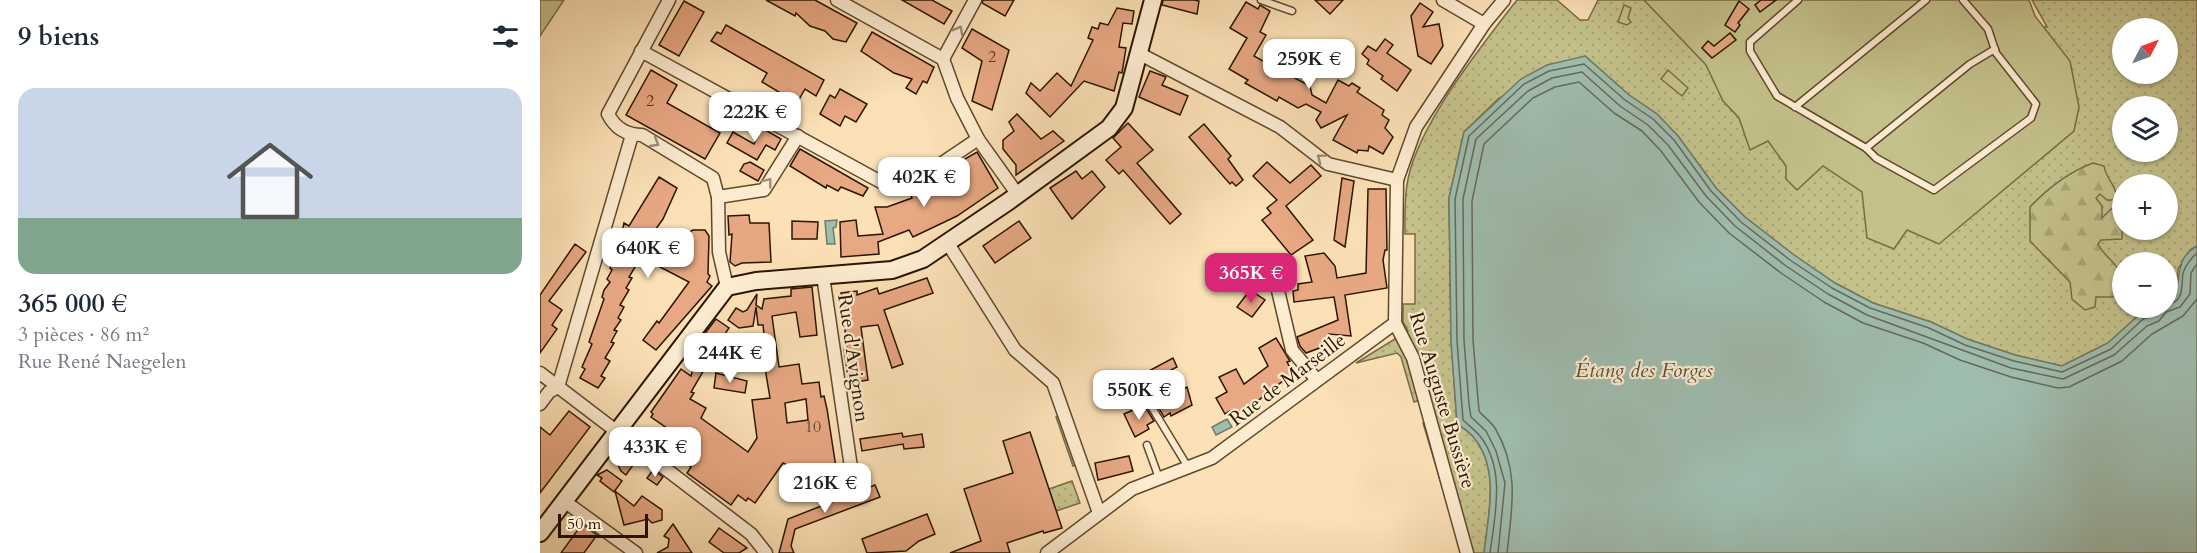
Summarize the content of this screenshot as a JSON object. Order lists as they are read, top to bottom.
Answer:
{
  "streets": {
    "street": ["Rue d'Avignon", "Rue de Marseille", "Rue Auguste Bussière"]
  },
  "crossings": [
    ["Rue de Marseille", "Rue Auguste Bussière"]
  ],
  "water": ["Étang des Forges"],
  "house_numbers": ["2", "2", "10"],
  "scale_bar": "50 m",
  "north": "top right",
  "page": {
    "heading": "9 biens",
    "map_buttons": ["+", "−"],
    "price": [
      "259K €",
      "222K €",
      "402K €",
      "640K €",
      "365K €",
      "244K €",
      "550K €",
      "433K €",
      "216K €"
    ],
    "list": [
      {
        "name": "365 000 €",
        "note": "3 pièces · 86 m² · Rue René Naegelen"
      }
    ],
    "scale": "50 m"
  }
}
